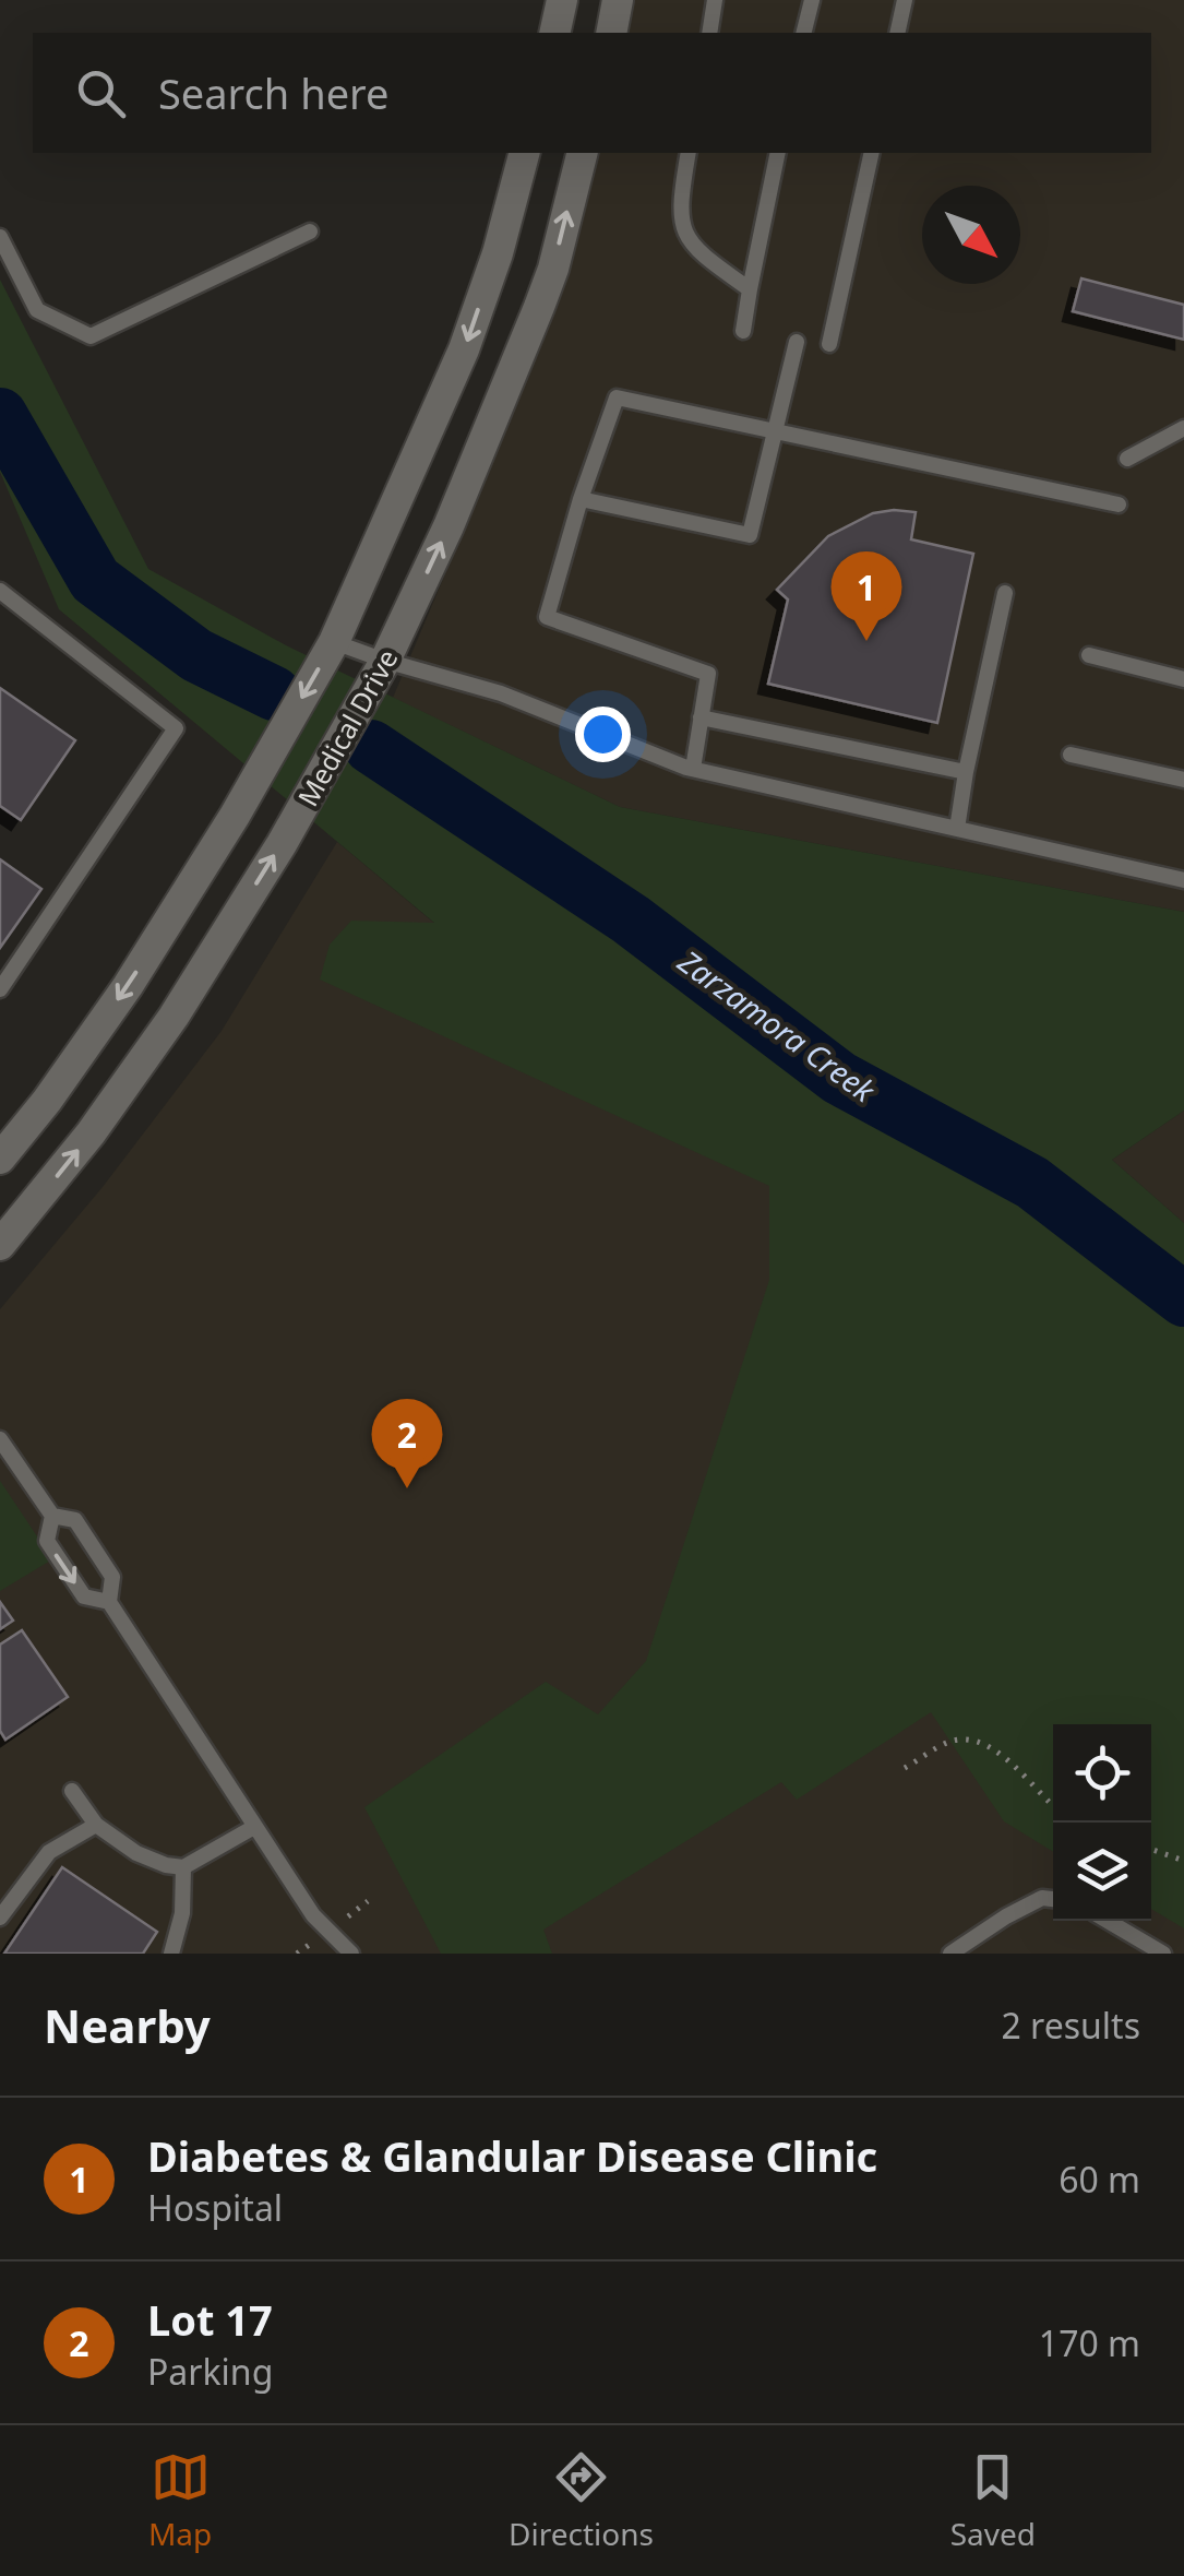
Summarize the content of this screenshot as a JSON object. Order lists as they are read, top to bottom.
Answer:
{
  "streets": {
    "street": ["Medical Drive"]
  },
  "water": ["Zarzamora Creek"],
  "north": "bottom right",
  "page": {
    "search": "Search here",
    "pins": ["1", "2"],
    "heading": ["Nearby", "2 results"],
    "list": [
      {
        "mark": "1",
        "name": "Diabetes & Glandular Disease Clinic",
        "note": "Hospital",
        "value": "60 m"
      },
      {
        "mark": "2",
        "name": "Lot 17",
        "note": "Parking",
        "value": "170 m"
      }
    ],
    "nav": ["Map", "Directions", "Saved"]
  }
}
